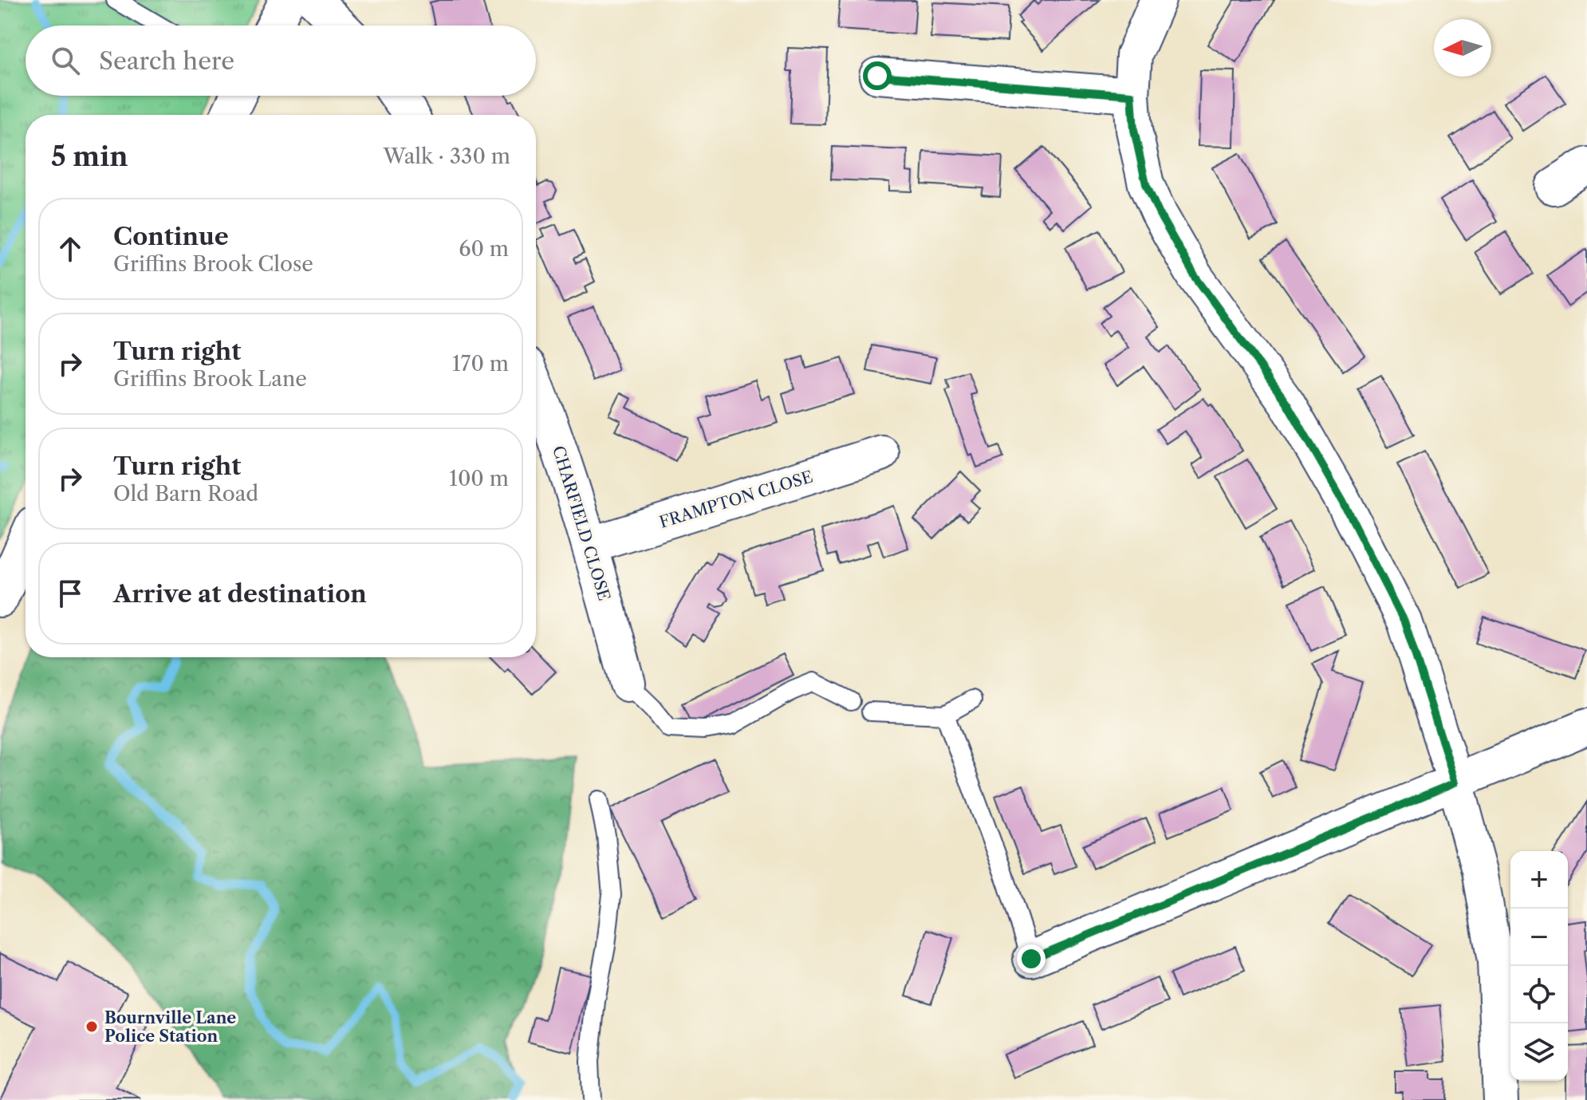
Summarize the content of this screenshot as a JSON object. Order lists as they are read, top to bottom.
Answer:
{
  "streets": {
    "street": ["FRAMPTON CLOSE", "CHARFIELD CLOSE"]
  },
  "crossings": [
    ["FRAMPTON CLOSE", "CHARFIELD CLOSE"]
  ],
  "places": ["Bournville Lane Police Station"],
  "north": "left",
  "page": {
    "search": "Search here",
    "heading": ["5 min", "Walk · 330 m"],
    "list": [
      ["Continue", "Griffins Brook Close", "60 m"],
      ["Turn right", "Griffins Brook Lane", "170 m"],
      ["Turn right", "Old Barn Road", "100 m"],
      "Arrive at destination"
    ],
    "map_buttons": ["+", "−"]
  }
}
